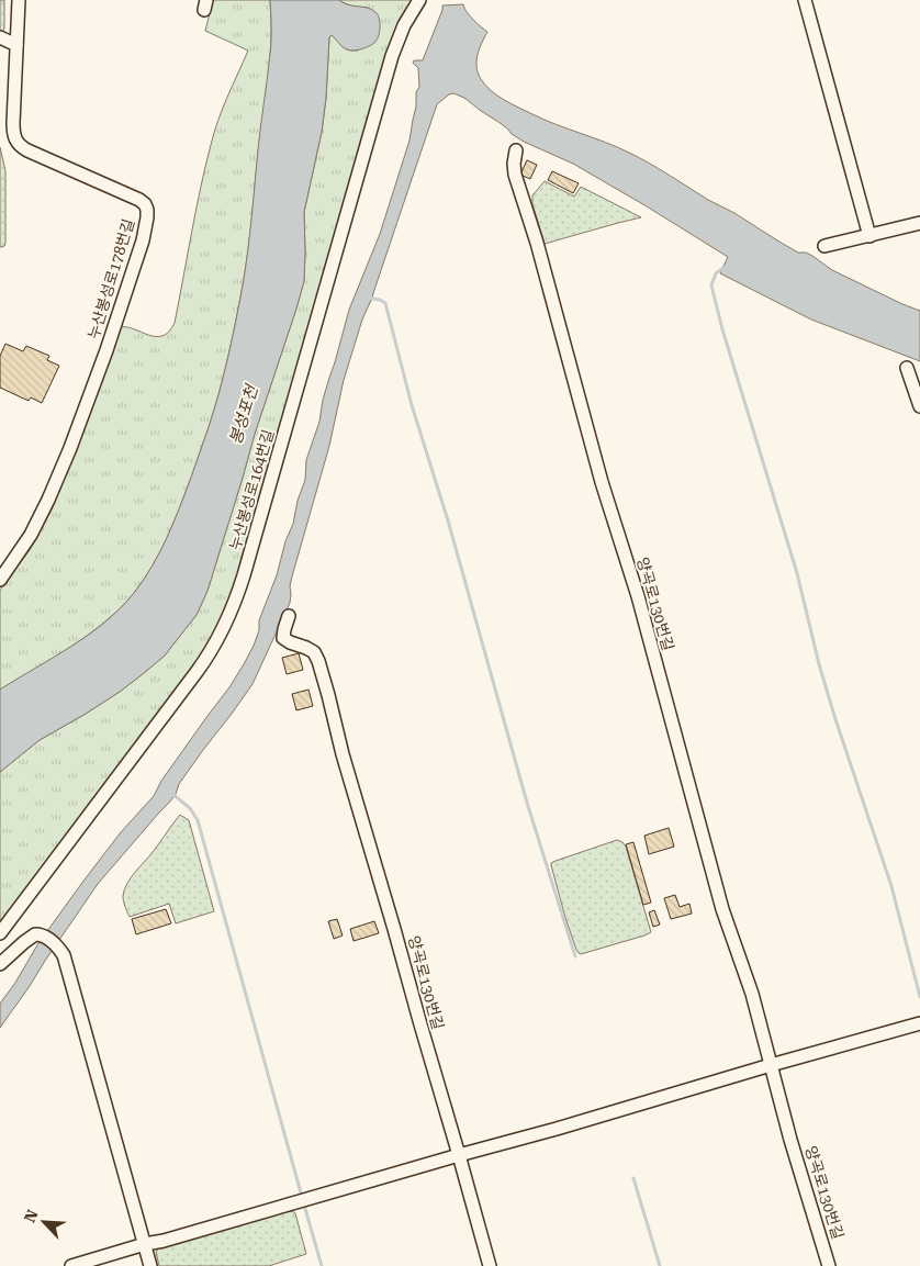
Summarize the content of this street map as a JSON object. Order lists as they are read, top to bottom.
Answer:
{
  "streets": {
    "lane": ["누산봉성로178번길", "누산봉성로164번길", "양곡로130번길"]
  },
  "water": ["봉성포천"],
  "north": "top left"
}
